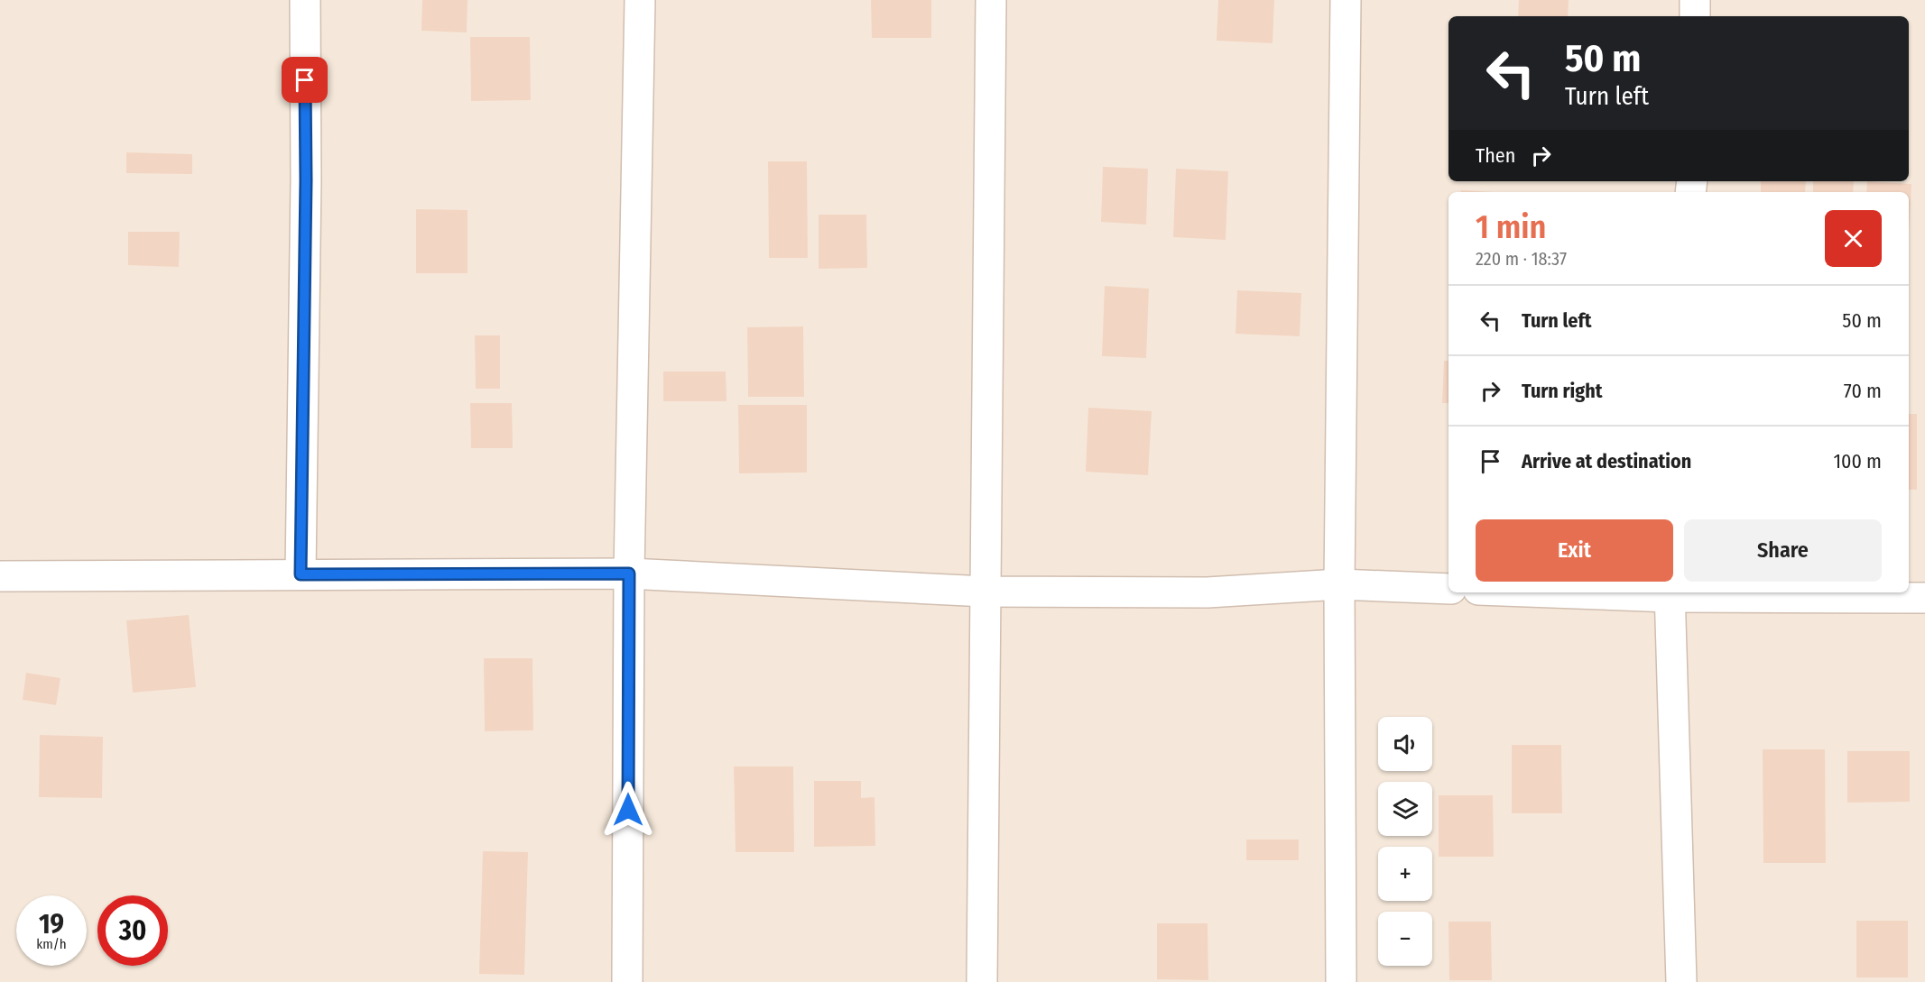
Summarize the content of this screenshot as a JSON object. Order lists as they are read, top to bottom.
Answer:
{
  "page": {
    "turn": ["50 m", "Turn left"],
    "then": "Then",
    "heading": ["1 min", "220 m · 18:37"],
    "list": [
      {
        "name": "Turn left",
        "value": "50 m"
      },
      {
        "name": "Turn right",
        "value": "70 m"
      },
      {
        "name": "Arrive at destination",
        "value": "100 m"
      }
    ],
    "buttons": ["Exit", "Share"],
    "map_buttons": ["+", "−"],
    "speed": "19 km/h",
    "limit": "30"
  }
}
